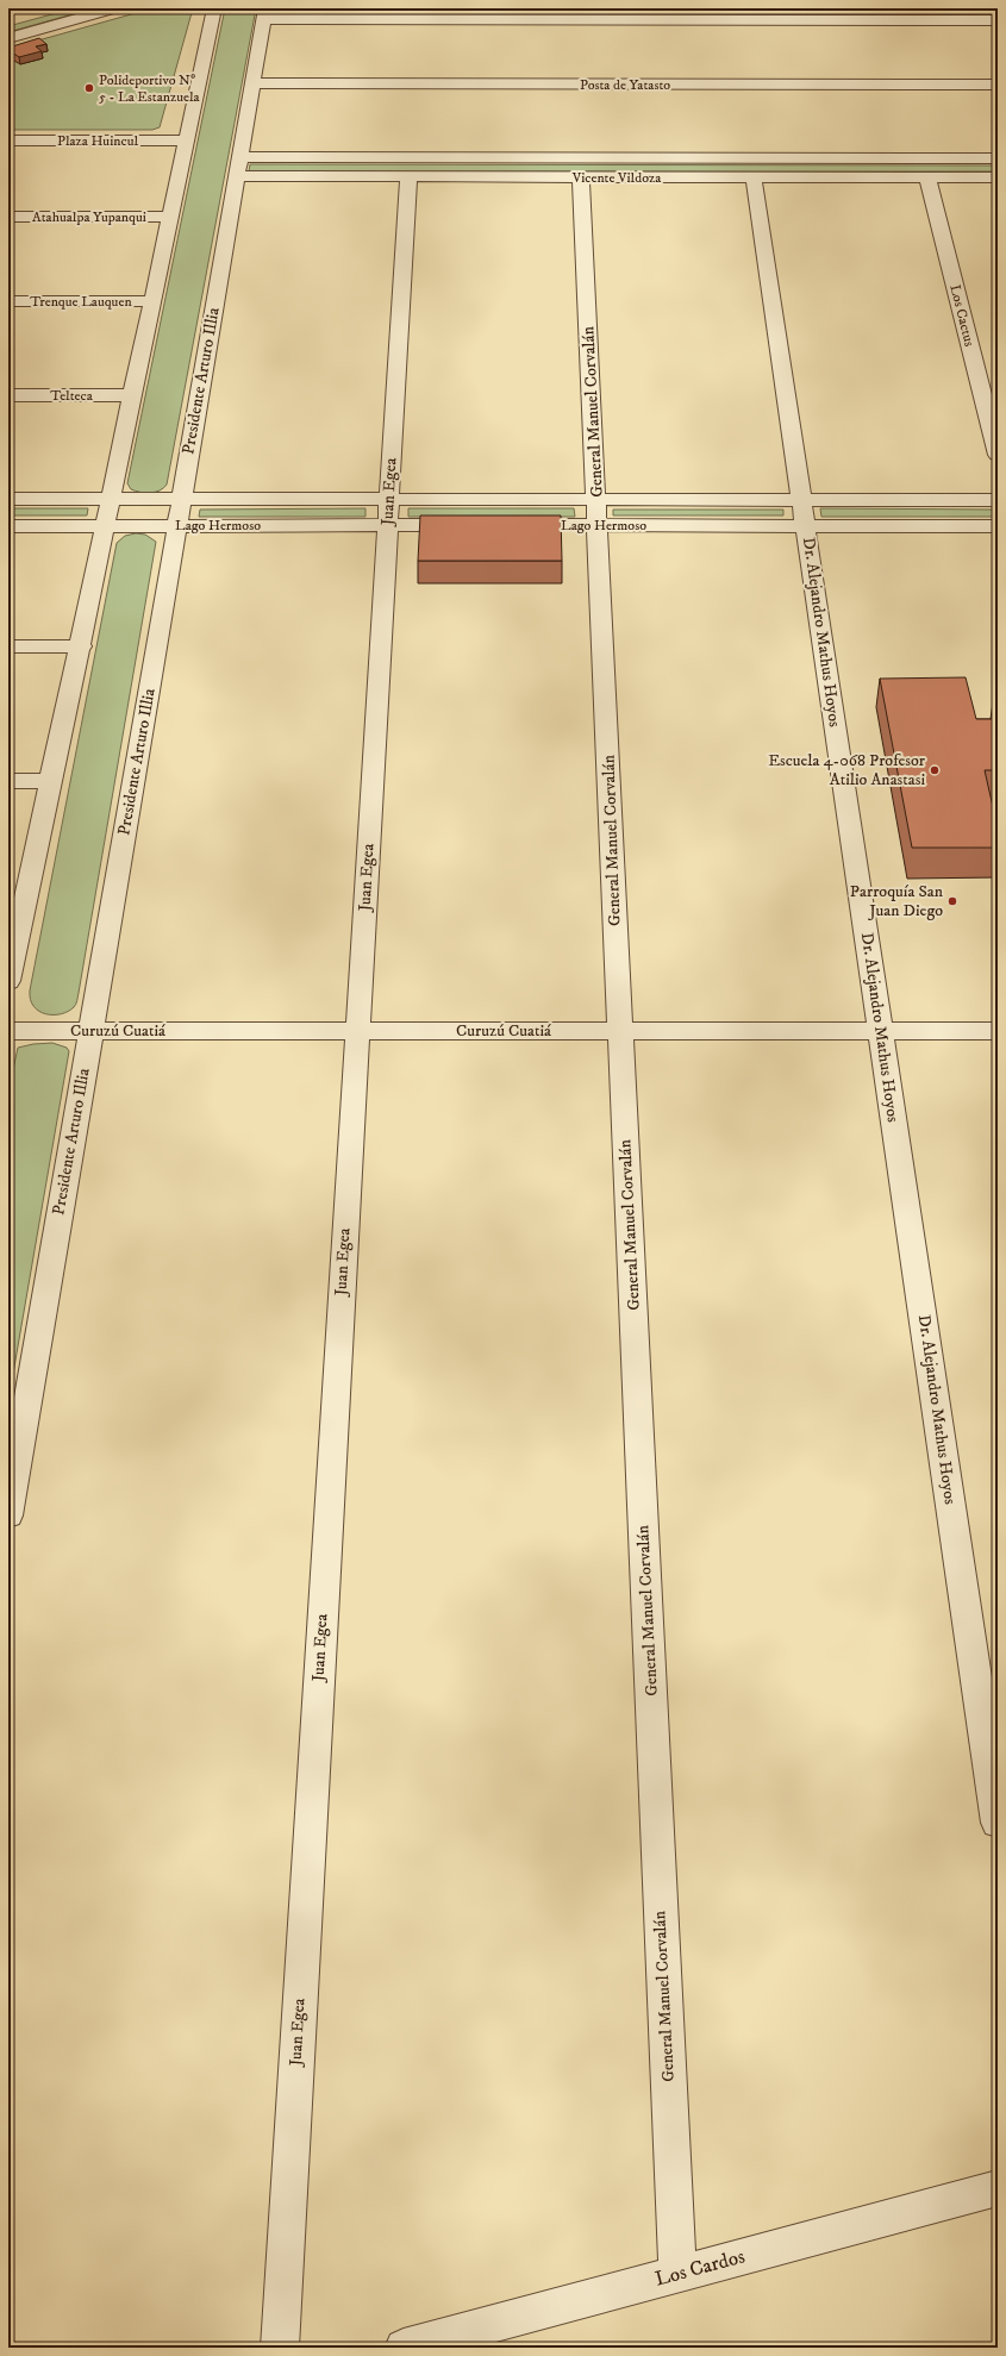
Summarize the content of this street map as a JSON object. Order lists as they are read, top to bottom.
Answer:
{
  "streets": {
    "street": [
      "Posta de Yatasto",
      "Plaza Huincul",
      "Vicente Vildoza",
      "Atahualpa Yupanqui",
      "Trenque Lauquen",
      "Los Cactus",
      "Presidente Arturo Illia",
      "Telteca",
      "General Manuel Corvalán",
      "Juan Egea",
      "Lago Hermoso",
      "Dr. Alejandro Mathus Hoyos",
      "Curuzú Cuatiá",
      "Los Cardos"
    ]
  },
  "crossings": [
    ["Posta de Yatasto", "Presidente Arturo Illia"],
    ["Vicente Vildoza", "Los Cactus"],
    ["Vicente Vildoza", "Presidente Arturo Illia"],
    ["Vicente Vildoza", "General Manuel Corvalán"],
    ["Vicente Vildoza", "Juan Egea"],
    ["Vicente Vildoza", "Dr. Alejandro Mathus Hoyos"],
    ["Presidente Arturo Illia", "Lago Hermoso"],
    ["Presidente Arturo Illia", "Curuzú Cuatiá"],
    ["General Manuel Corvalán", "Lago Hermoso"],
    ["General Manuel Corvalán", "Curuzú Cuatiá"],
    ["General Manuel Corvalán", "Los Cardos"],
    ["Juan Egea", "Lago Hermoso"],
    ["Juan Egea", "Curuzú Cuatiá"],
    ["Lago Hermoso", "Dr. Alejandro Mathus Hoyos"],
    ["Dr. Alejandro Mathus Hoyos", "Curuzú Cuatiá"]
  ],
  "places": ["Polideportivo Nº 5 - La Estanzuela", "Escuela 4-068 Profesor Atilio Anastasi", "Parroquía San Juan Diego"]
}
